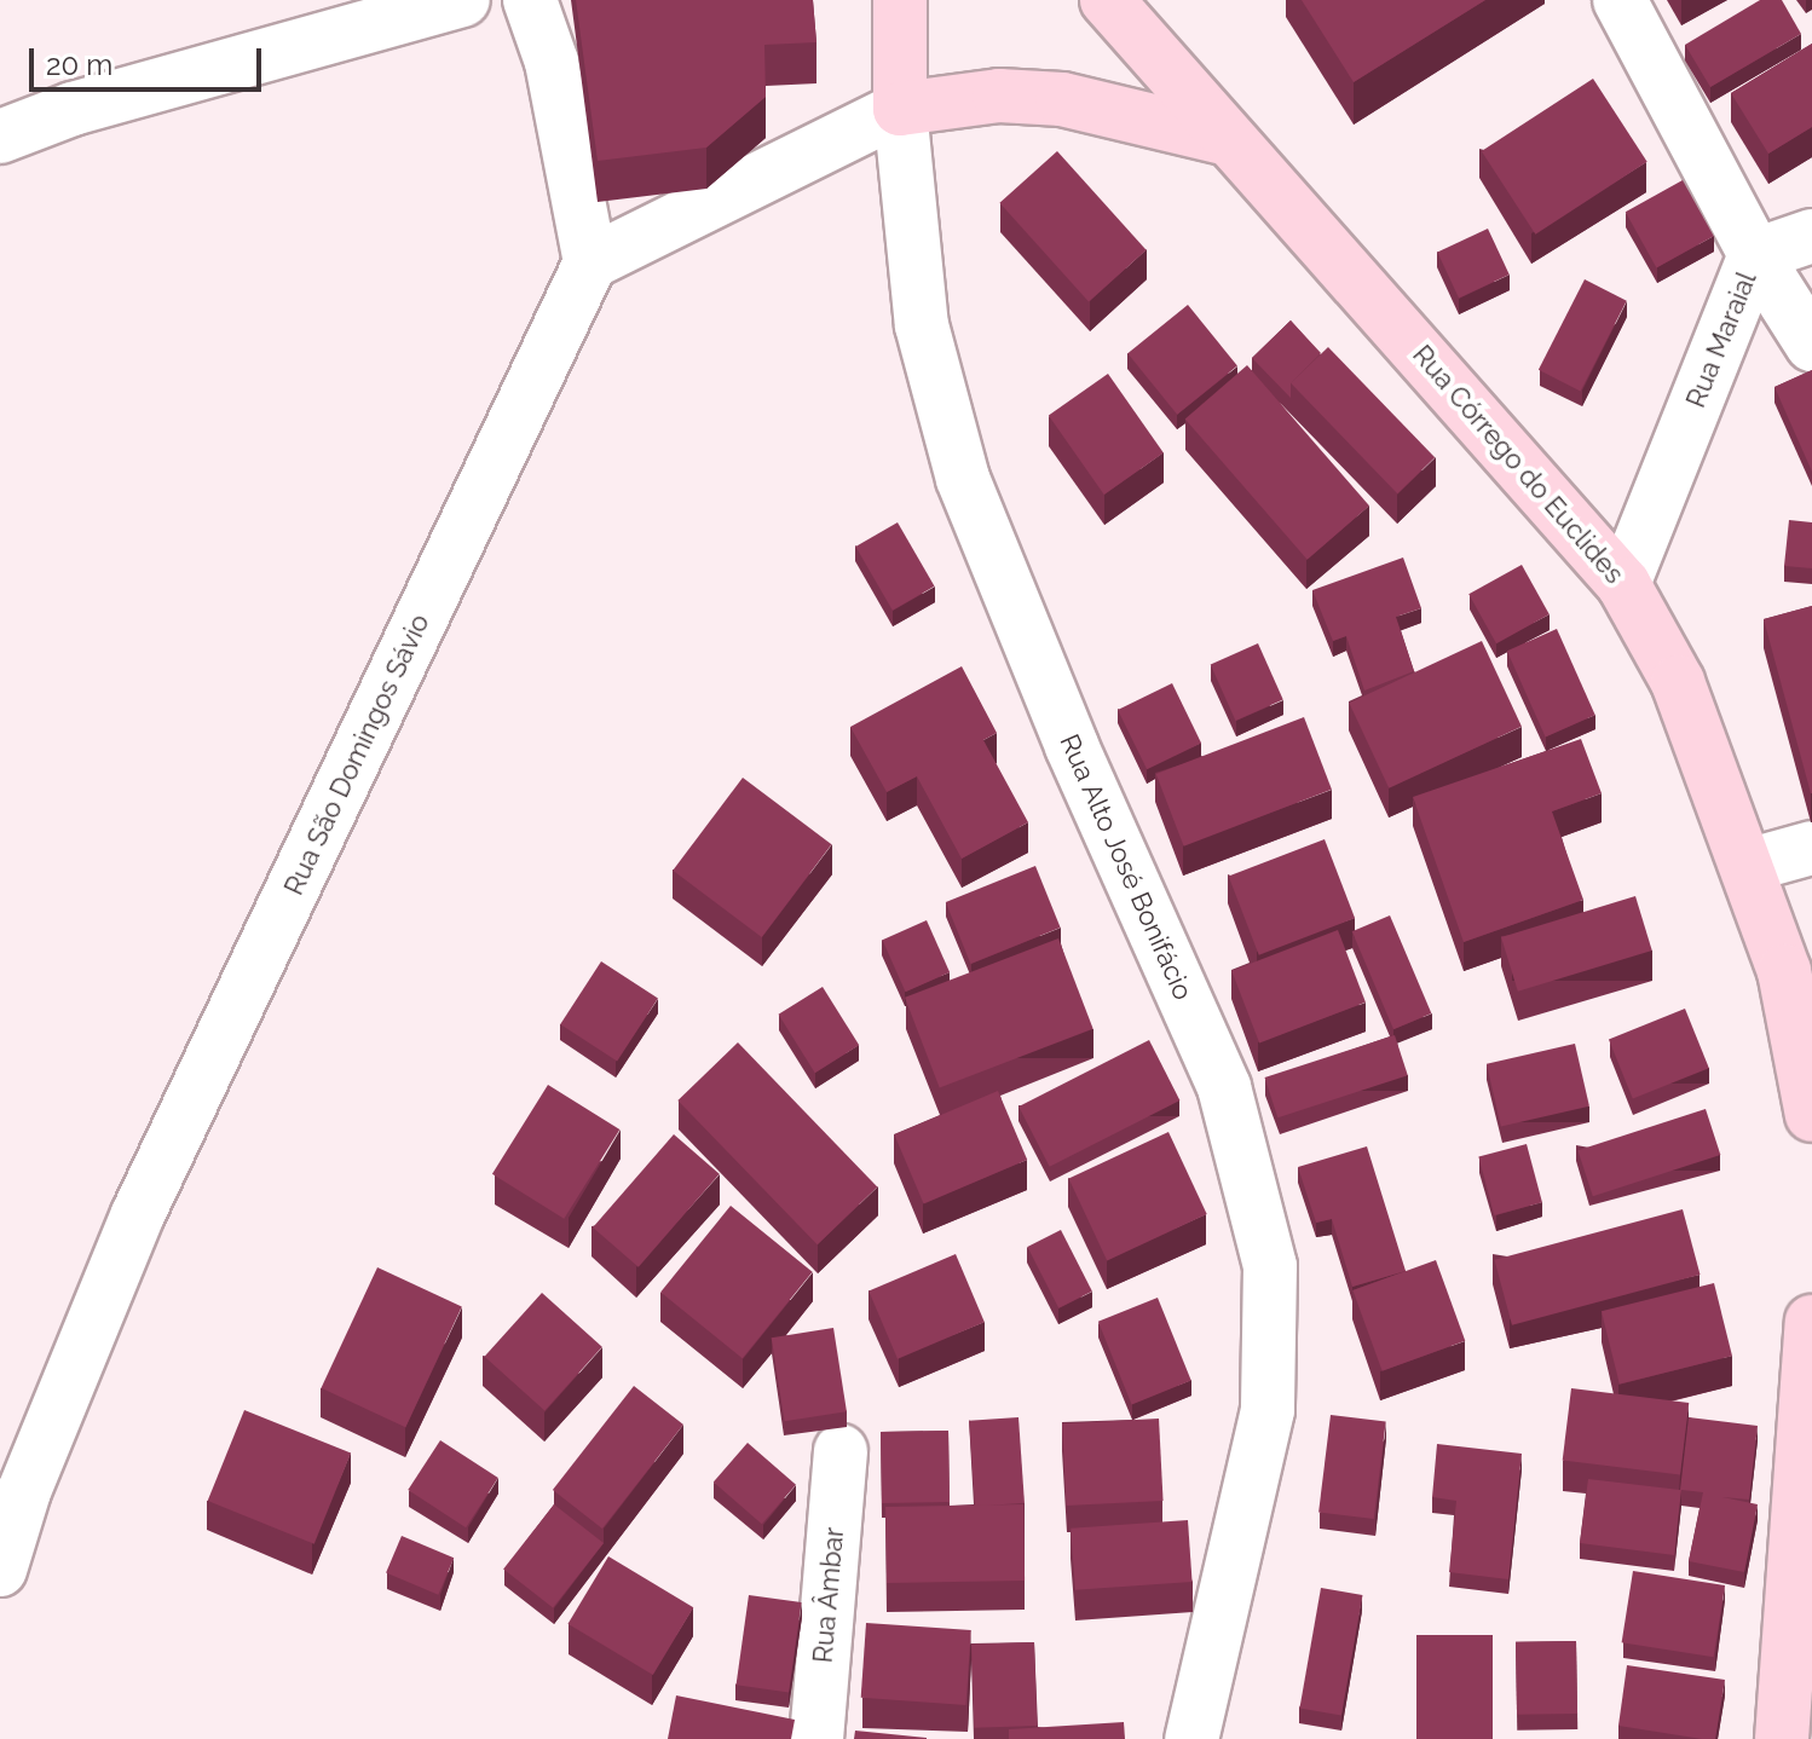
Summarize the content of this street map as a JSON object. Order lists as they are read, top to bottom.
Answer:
{
  "streets": {
    "main road": ["Rua Córrego do Euclides", "Rua Alto José Bonifácio"],
    "street": ["Rua Maraial", "Rua São Domingos Sávio", "Rua Âmbar"]
  },
  "crossings": [
    ["Rua Maraial", "Rua Córrego do Euclides"]
  ],
  "scale_bar": "20 m"
}
